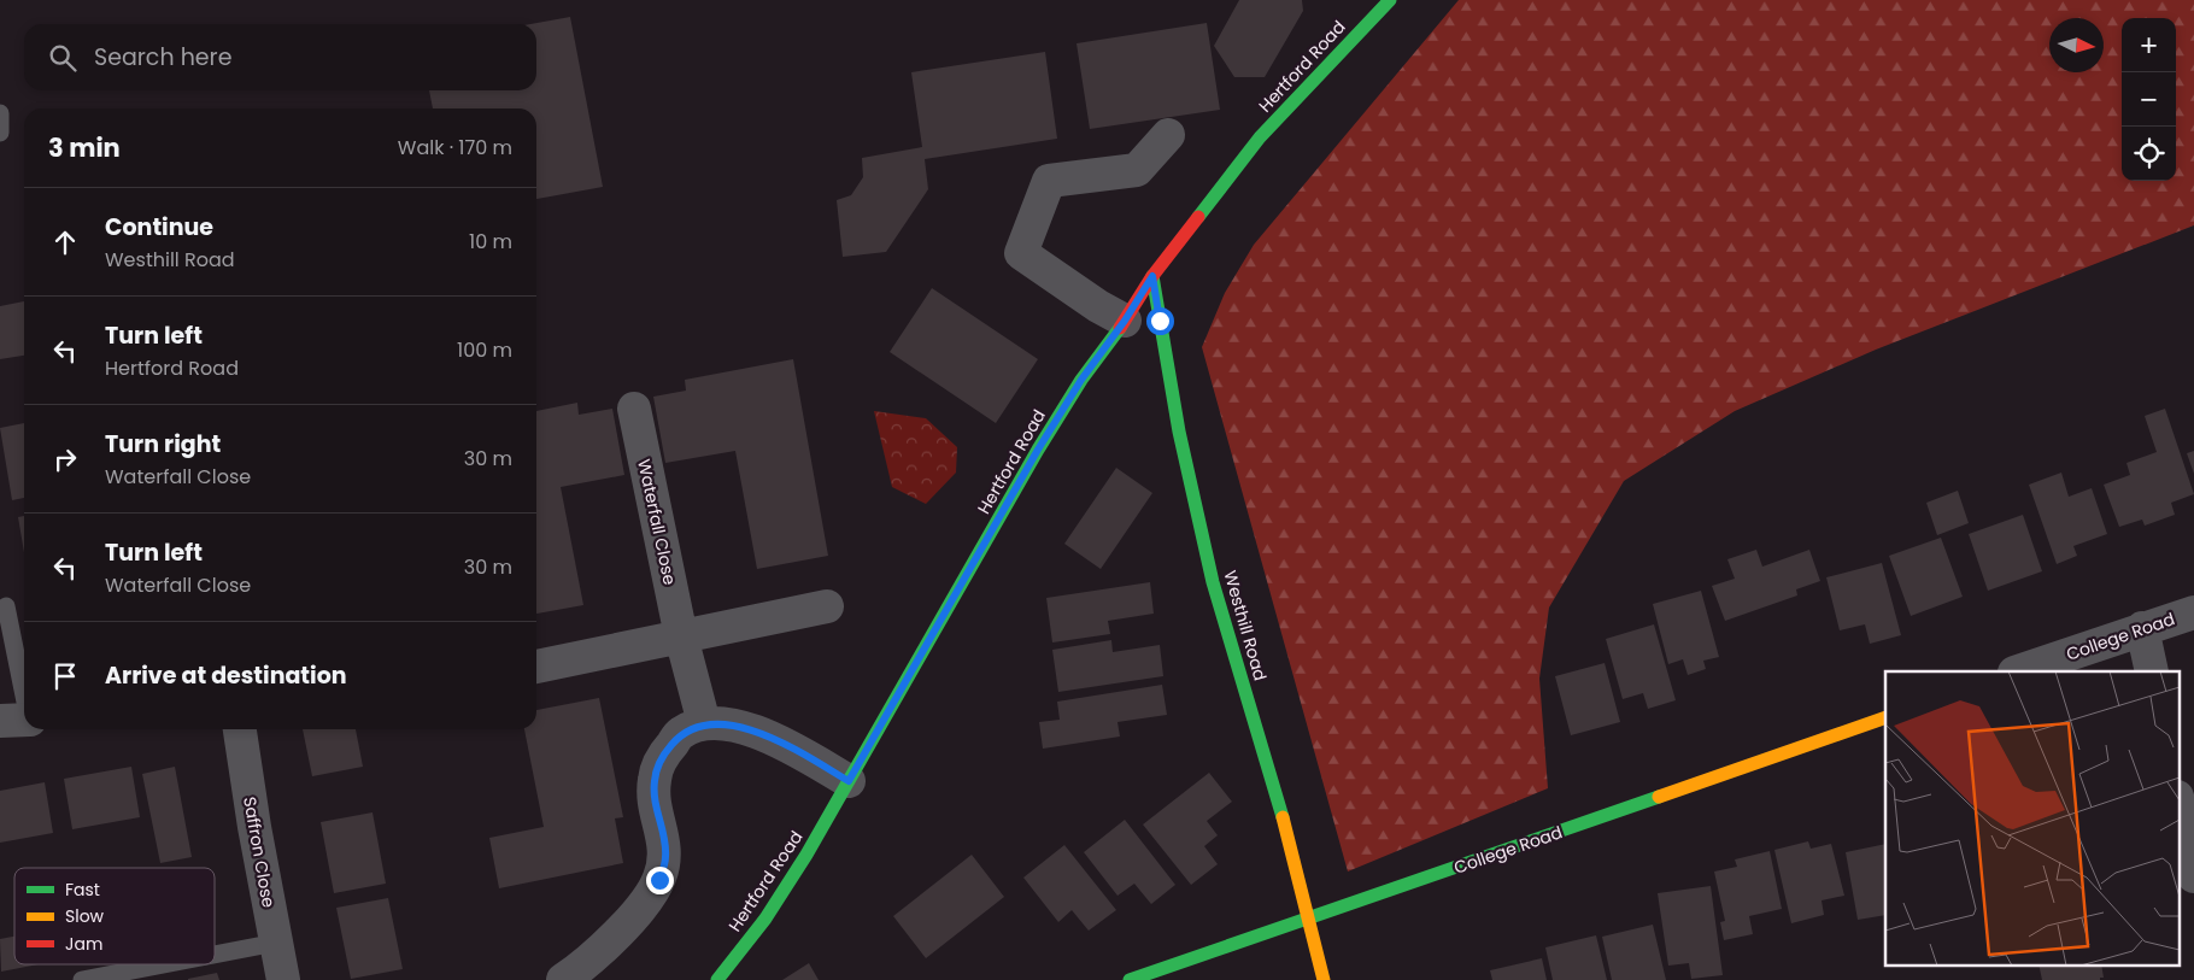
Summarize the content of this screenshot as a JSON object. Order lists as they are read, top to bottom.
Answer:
{
  "streets": {
    "street": [
      "Hertford Road",
      "Waterfall Close",
      "Westhill Road",
      "College Road",
      "Saffron Close"
    ]
  },
  "crossings": [
    ["Hertford Road", "Westhill Road"],
    ["Westhill Road", "College Road"]
  ],
  "legend": ["Fast", "Slow", "Jam"],
  "north": "right",
  "page": {
    "map_buttons": ["+", "−"],
    "search": "Search here",
    "heading": ["3 min", "Walk · 170 m"],
    "list": [
      ["Continue", "Westhill Road", "10 m"],
      ["Turn left", "Hertford Road", "100 m"],
      ["Turn right", "Waterfall Close", "30 m"],
      ["Turn left", "Waterfall Close", "30 m"],
      "Arrive at destination"
    ]
  }
}
